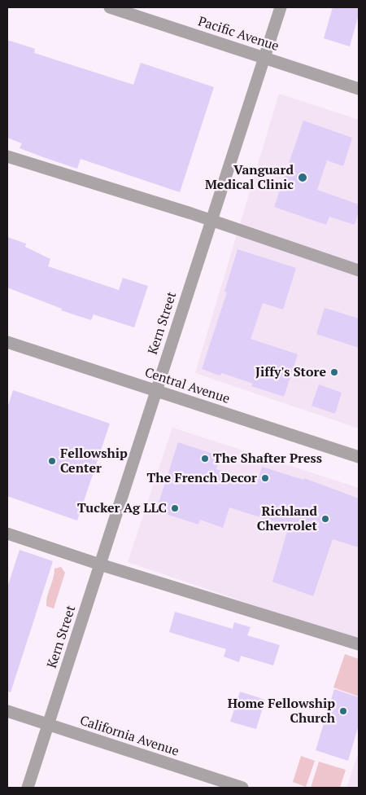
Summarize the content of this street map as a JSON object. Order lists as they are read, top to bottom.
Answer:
{
  "streets": {
    "street": [
      "Pacific Avenue",
      "Kern Street",
      "Central Avenue",
      "California Avenue"
    ]
  },
  "crossings": [
    ["Pacific Avenue", "Kern Street"],
    ["Kern Street", "Central Avenue"],
    ["Kern Street", "California Avenue"]
  ],
  "places": [
    "Vanguard Medical Clinic",
    "Jiffy's Store",
    "The Shafter Press",
    "Fellowship Center",
    "The French Decor",
    "Tucker Ag LLC",
    "Richland Chevrolet",
    "Home Fellowship Church"
  ]
}
